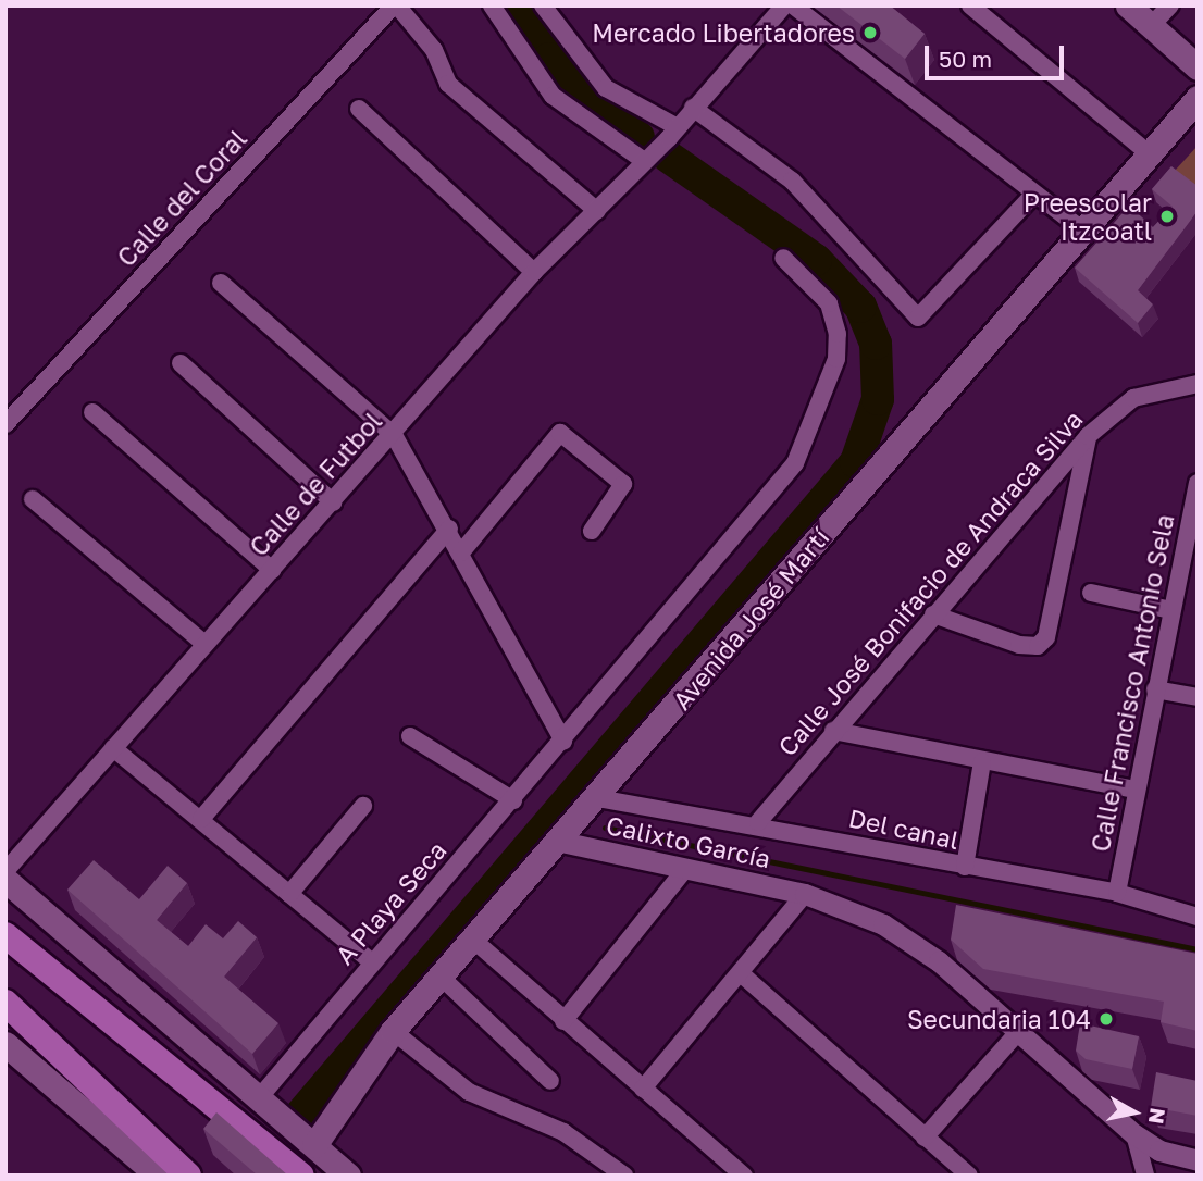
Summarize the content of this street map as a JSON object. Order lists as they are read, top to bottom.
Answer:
{
  "streets": {
    "main road": ["Avenida José Martí"],
    "street": [
      "Calle del Coral",
      "Calle de Futbol",
      "Calle José Bonifacio de Andraca Silva",
      "Calle Francisco Antonio Sela",
      "Del canal",
      "Calixto García",
      "A Playa Seca"
    ]
  },
  "crossings": [
    ["Calle José Bonifacio de Andraca Silva", "Del canal"],
    ["Avenida José Martí", "Del canal"],
    ["Avenida José Martí", "Calixto García"],
    ["Calle Francisco Antonio Sela", "Del canal"]
  ],
  "places": ["Mercado Libertadores", "Preescolar Itzcoatl", "Secundaria 104"],
  "scale_bar": "50 m",
  "north": "right"
}
